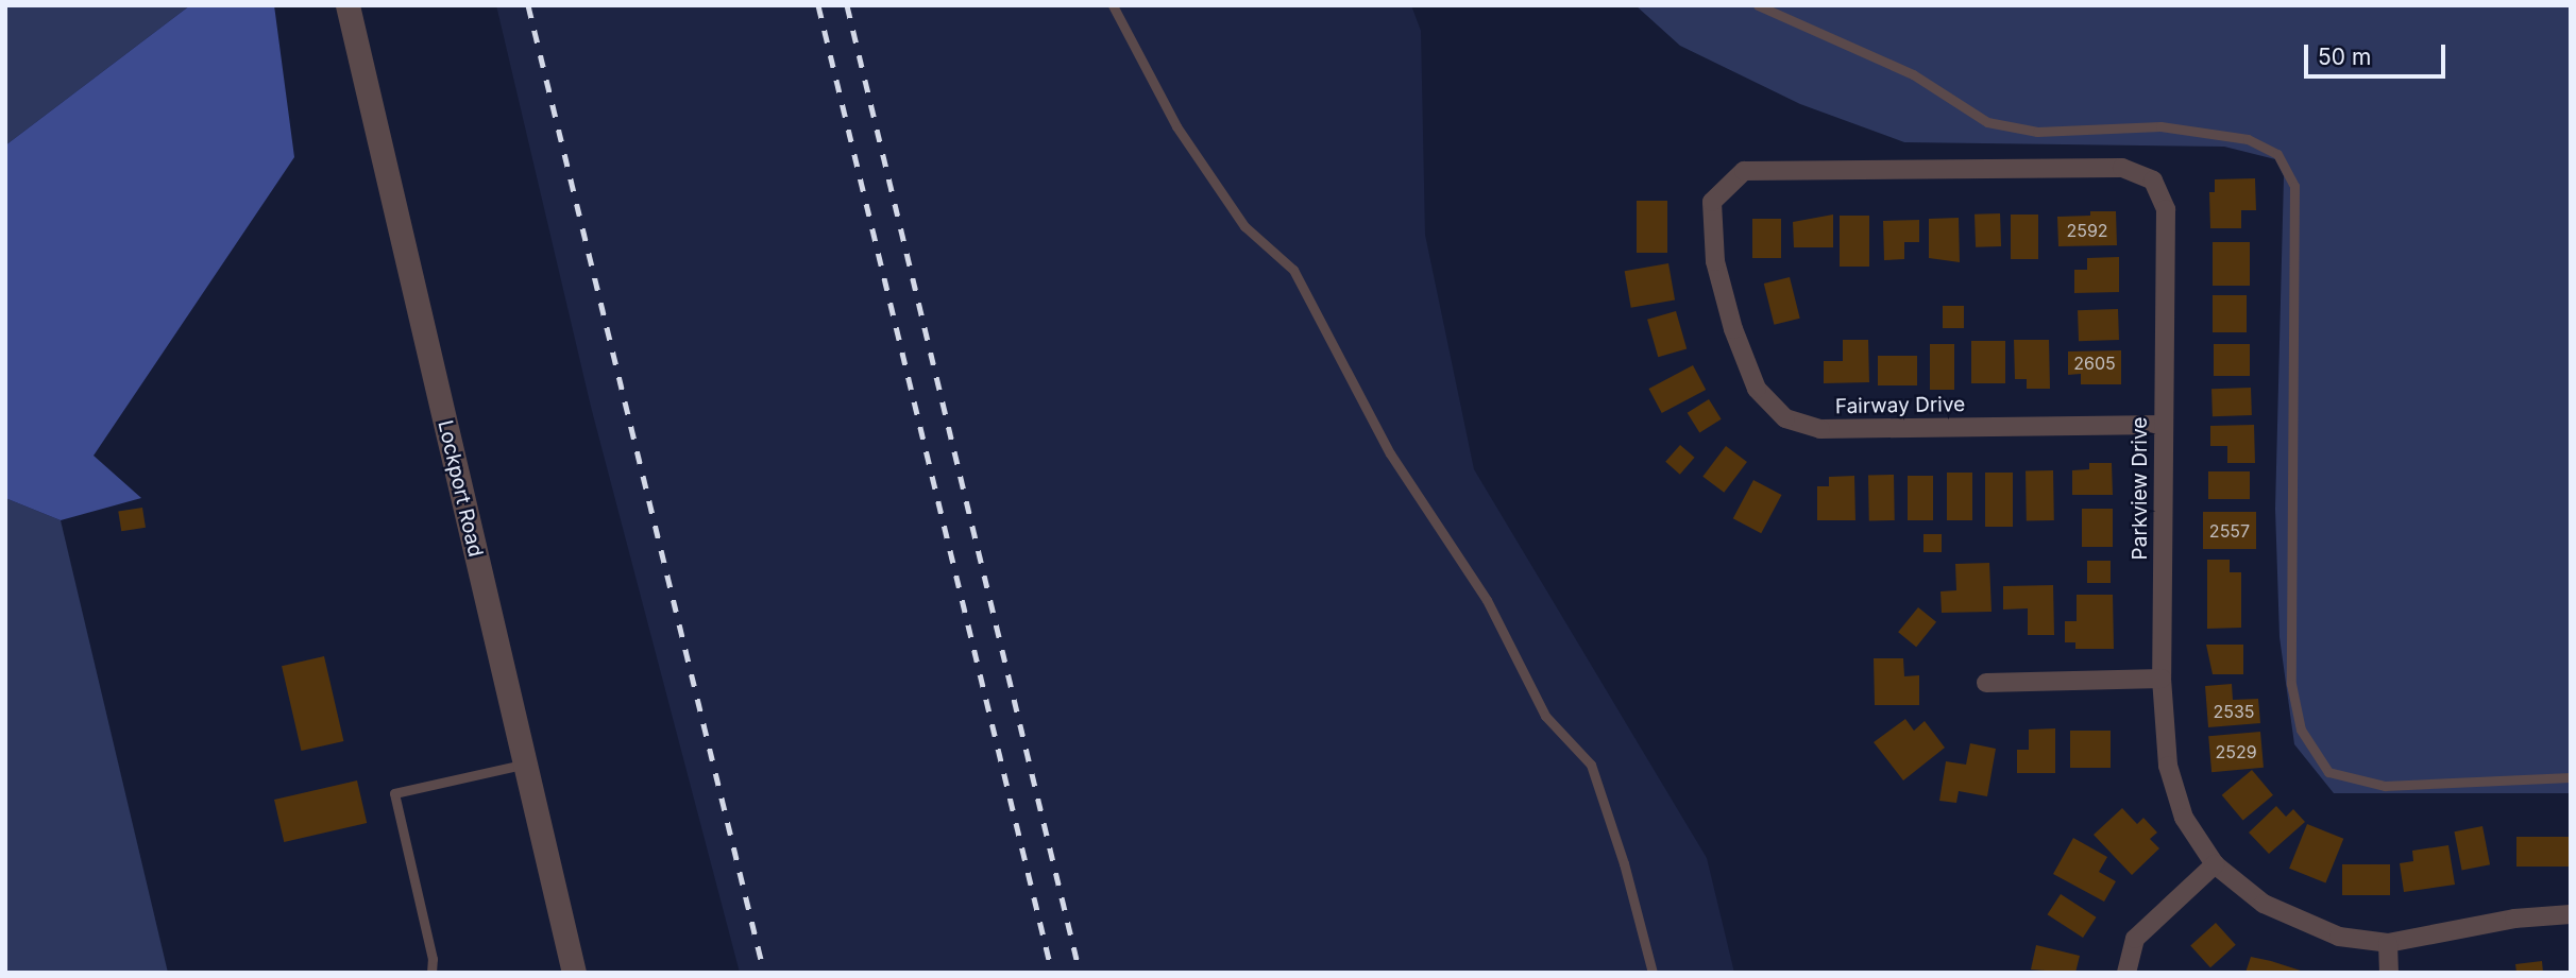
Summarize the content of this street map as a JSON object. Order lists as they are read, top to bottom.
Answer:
{
  "streets": {
    "street": ["Fairway Drive", "Lockport Road", "Parkview Drive"]
  },
  "crossings": [
    ["Fairway Drive", "Parkview Drive"]
  ],
  "house_numbers": [
    "2592",
    "2605",
    "2557",
    "2535",
    "2529"
  ],
  "scale_bar": "50 m"
}
